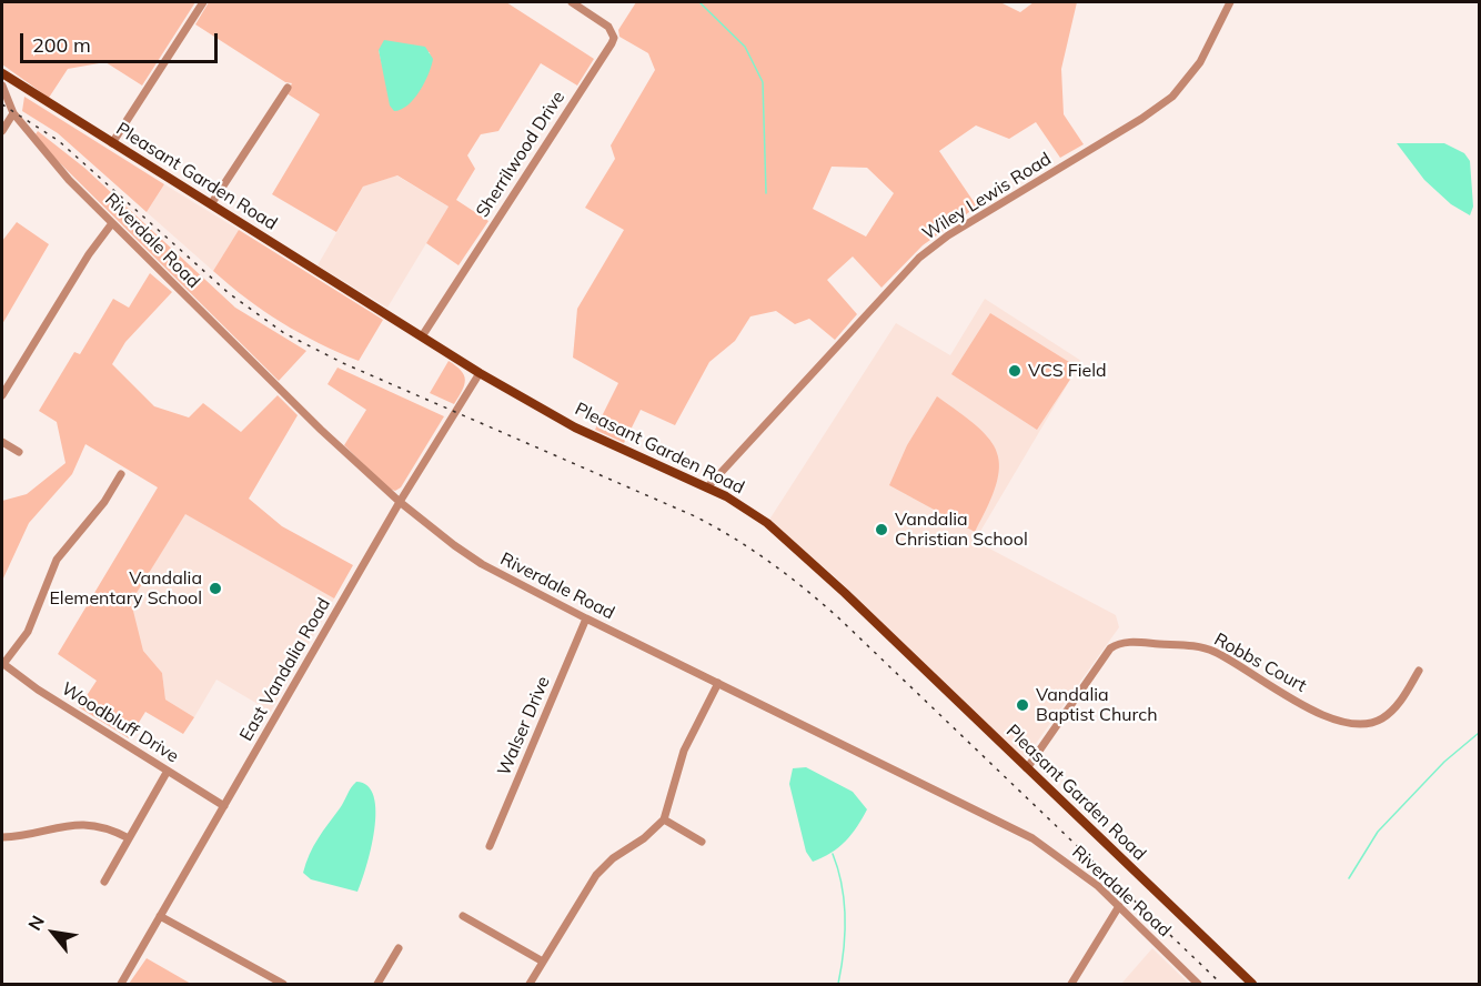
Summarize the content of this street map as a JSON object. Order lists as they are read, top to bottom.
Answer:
{
  "streets": {
    "main road": ["Pleasant Garden Road"],
    "street": [
      "Sherrilwood Drive",
      "Wiley Lewis Road",
      "Riverdale Road",
      "Robbs Court",
      "East Vandalia Road",
      "Woodbluff Drive",
      "Walser Drive"
    ]
  },
  "crossings": [
    ["Sherrilwood Drive", "Pleasant Garden Road"],
    ["Pleasant Garden Road", "Wiley Lewis Road"],
    ["Pleasant Garden Road", "Robbs Court"],
    ["Pleasant Garden Road", "East Vandalia Road"],
    ["Riverdale Road", "East Vandalia Road"],
    ["Riverdale Road", "Walser Drive"],
    ["East Vandalia Road", "Woodbluff Drive"]
  ],
  "places": [
    "VCS Field",
    "Vandalia Christian School",
    "Vandalia Elementary School",
    "Vandalia Baptist Church"
  ],
  "scale_bar": "200 m",
  "north": "top left"
}
